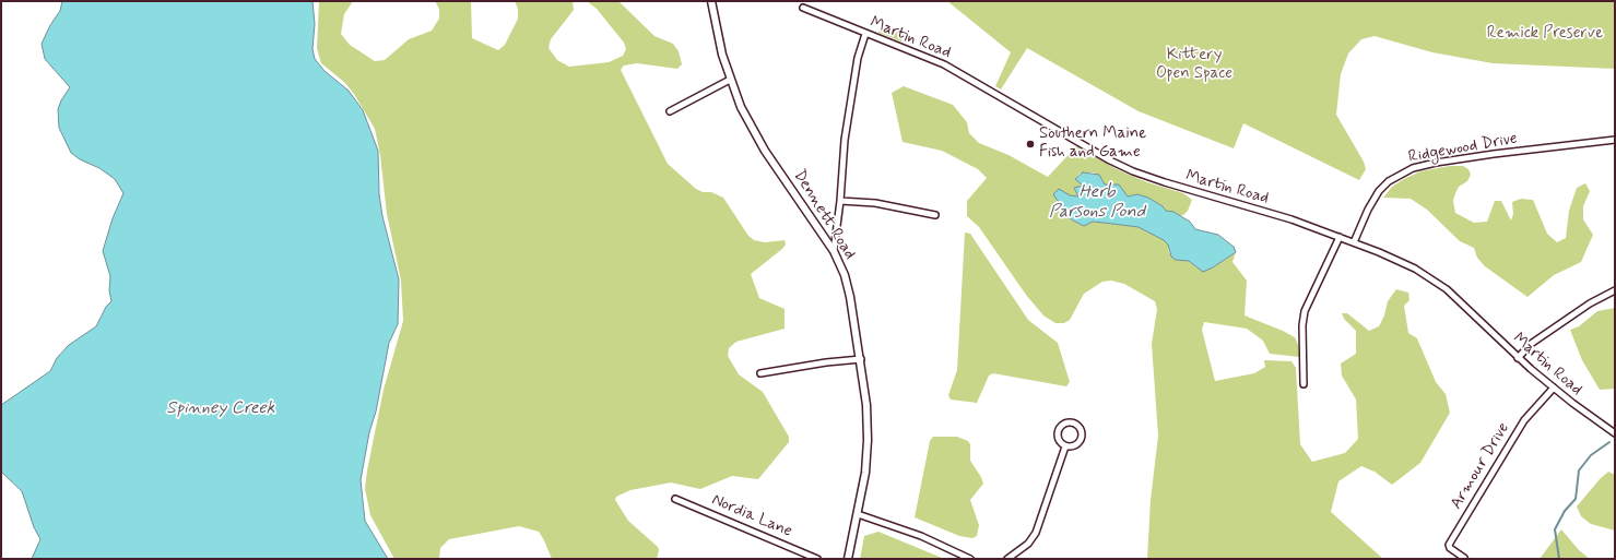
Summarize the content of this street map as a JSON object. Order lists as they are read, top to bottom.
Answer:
{
  "streets": {
    "street": [
      "Martin Road",
      "Ridgewood Drive",
      "Dennett Road",
      "Armour Drive",
      "Nordia Lane"
    ]
  },
  "crossings": [
    ["Martin Road", "Ridgewood Drive"],
    ["Martin Road", "Armour Drive"]
  ],
  "water": ["Herb Parsons Pond", "Spinney Creek"],
  "parks": ["Remick Preserve", "Kittery Open Space"],
  "places": ["Southern Maine Fish and Game"]
}
